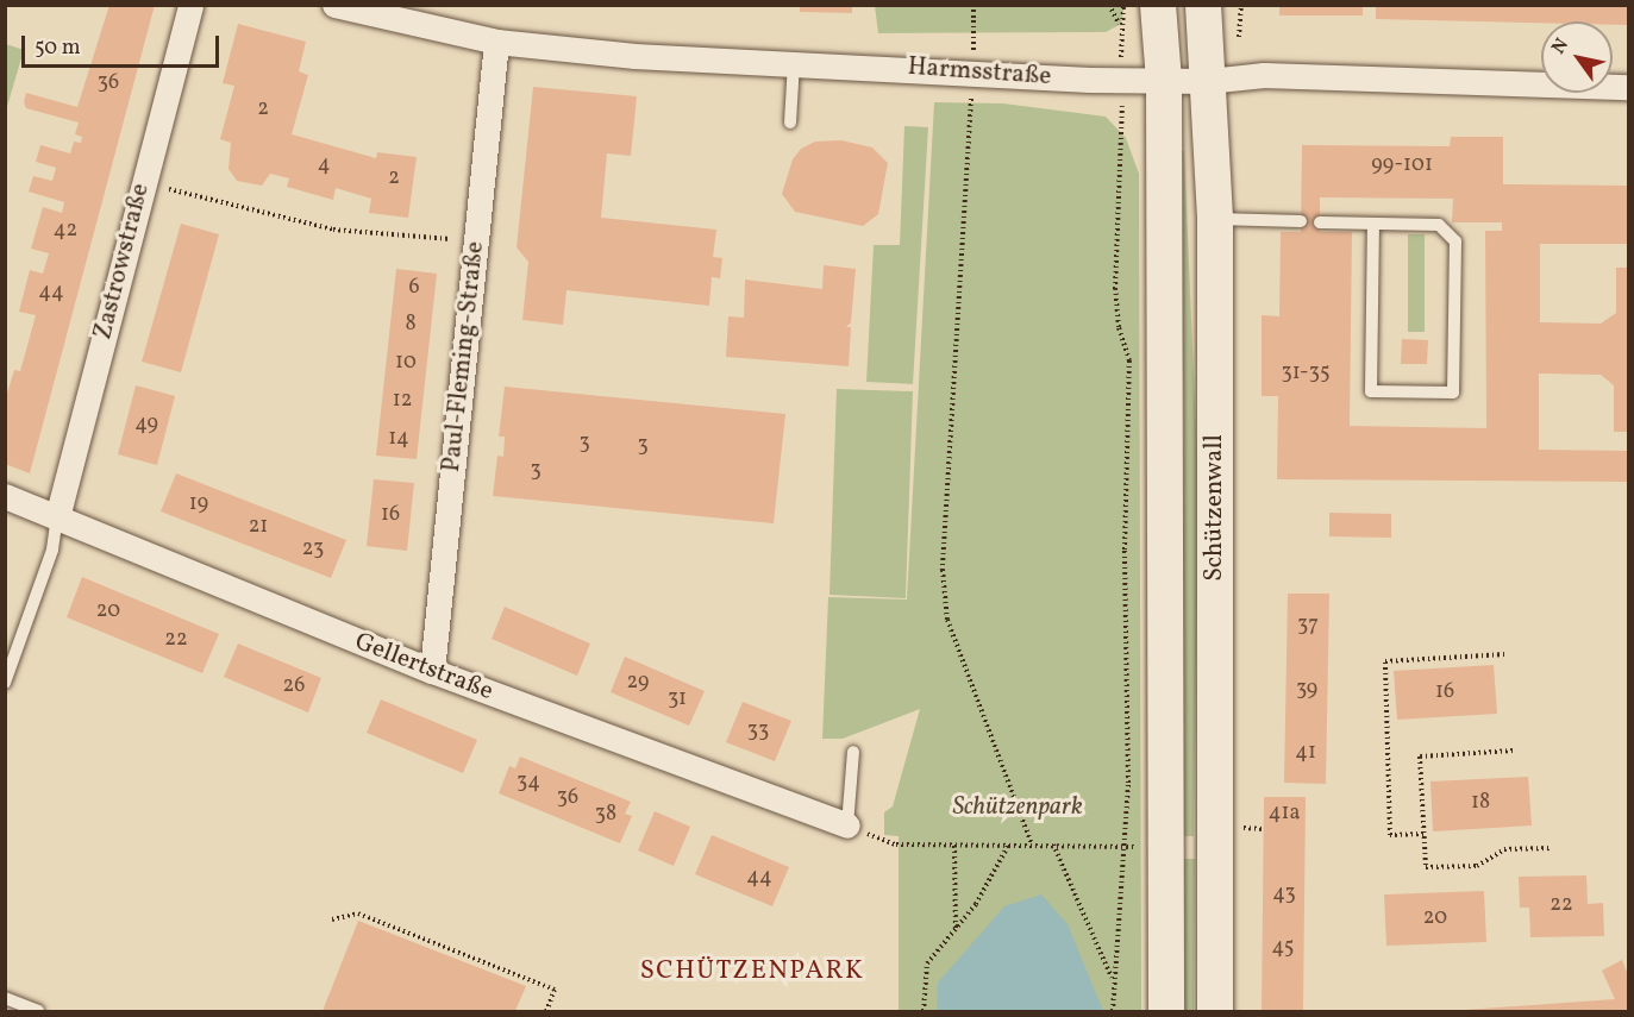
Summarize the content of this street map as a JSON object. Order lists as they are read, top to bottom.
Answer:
{
  "streets": {
    "main road": ["Schützenwall"],
    "street": [
      "Harmsstraße",
      "Zastrowstraße",
      "Paul-Fleming-Straße",
      "Gellertstraße"
    ]
  },
  "crossings": [
    ["Harmsstraße", "Paul-Fleming-Straße"],
    ["Harmsstraße", "Schützenwall"],
    ["Zastrowstraße", "Gellertstraße"],
    ["Paul-Fleming-Straße", "Gellertstraße"]
  ],
  "districts": ["SCHÜTZENPARK"],
  "parks": ["Schützenpark"],
  "house_numbers": [
    "36",
    "2",
    "4",
    "99-101",
    "2",
    "42",
    "6",
    "44",
    "8",
    "10",
    "31-35",
    "12",
    "49",
    "14",
    "3",
    "3",
    "3",
    "19",
    "16",
    "21",
    "23",
    "20",
    "37",
    "22",
    "29",
    "26",
    "39",
    "16",
    "31",
    "33",
    "41",
    "34",
    "36",
    "18",
    "41a",
    "38",
    "44",
    "43",
    "22",
    "20",
    "45"
  ],
  "scale_bar": "50 m",
  "north": "top left"
}
